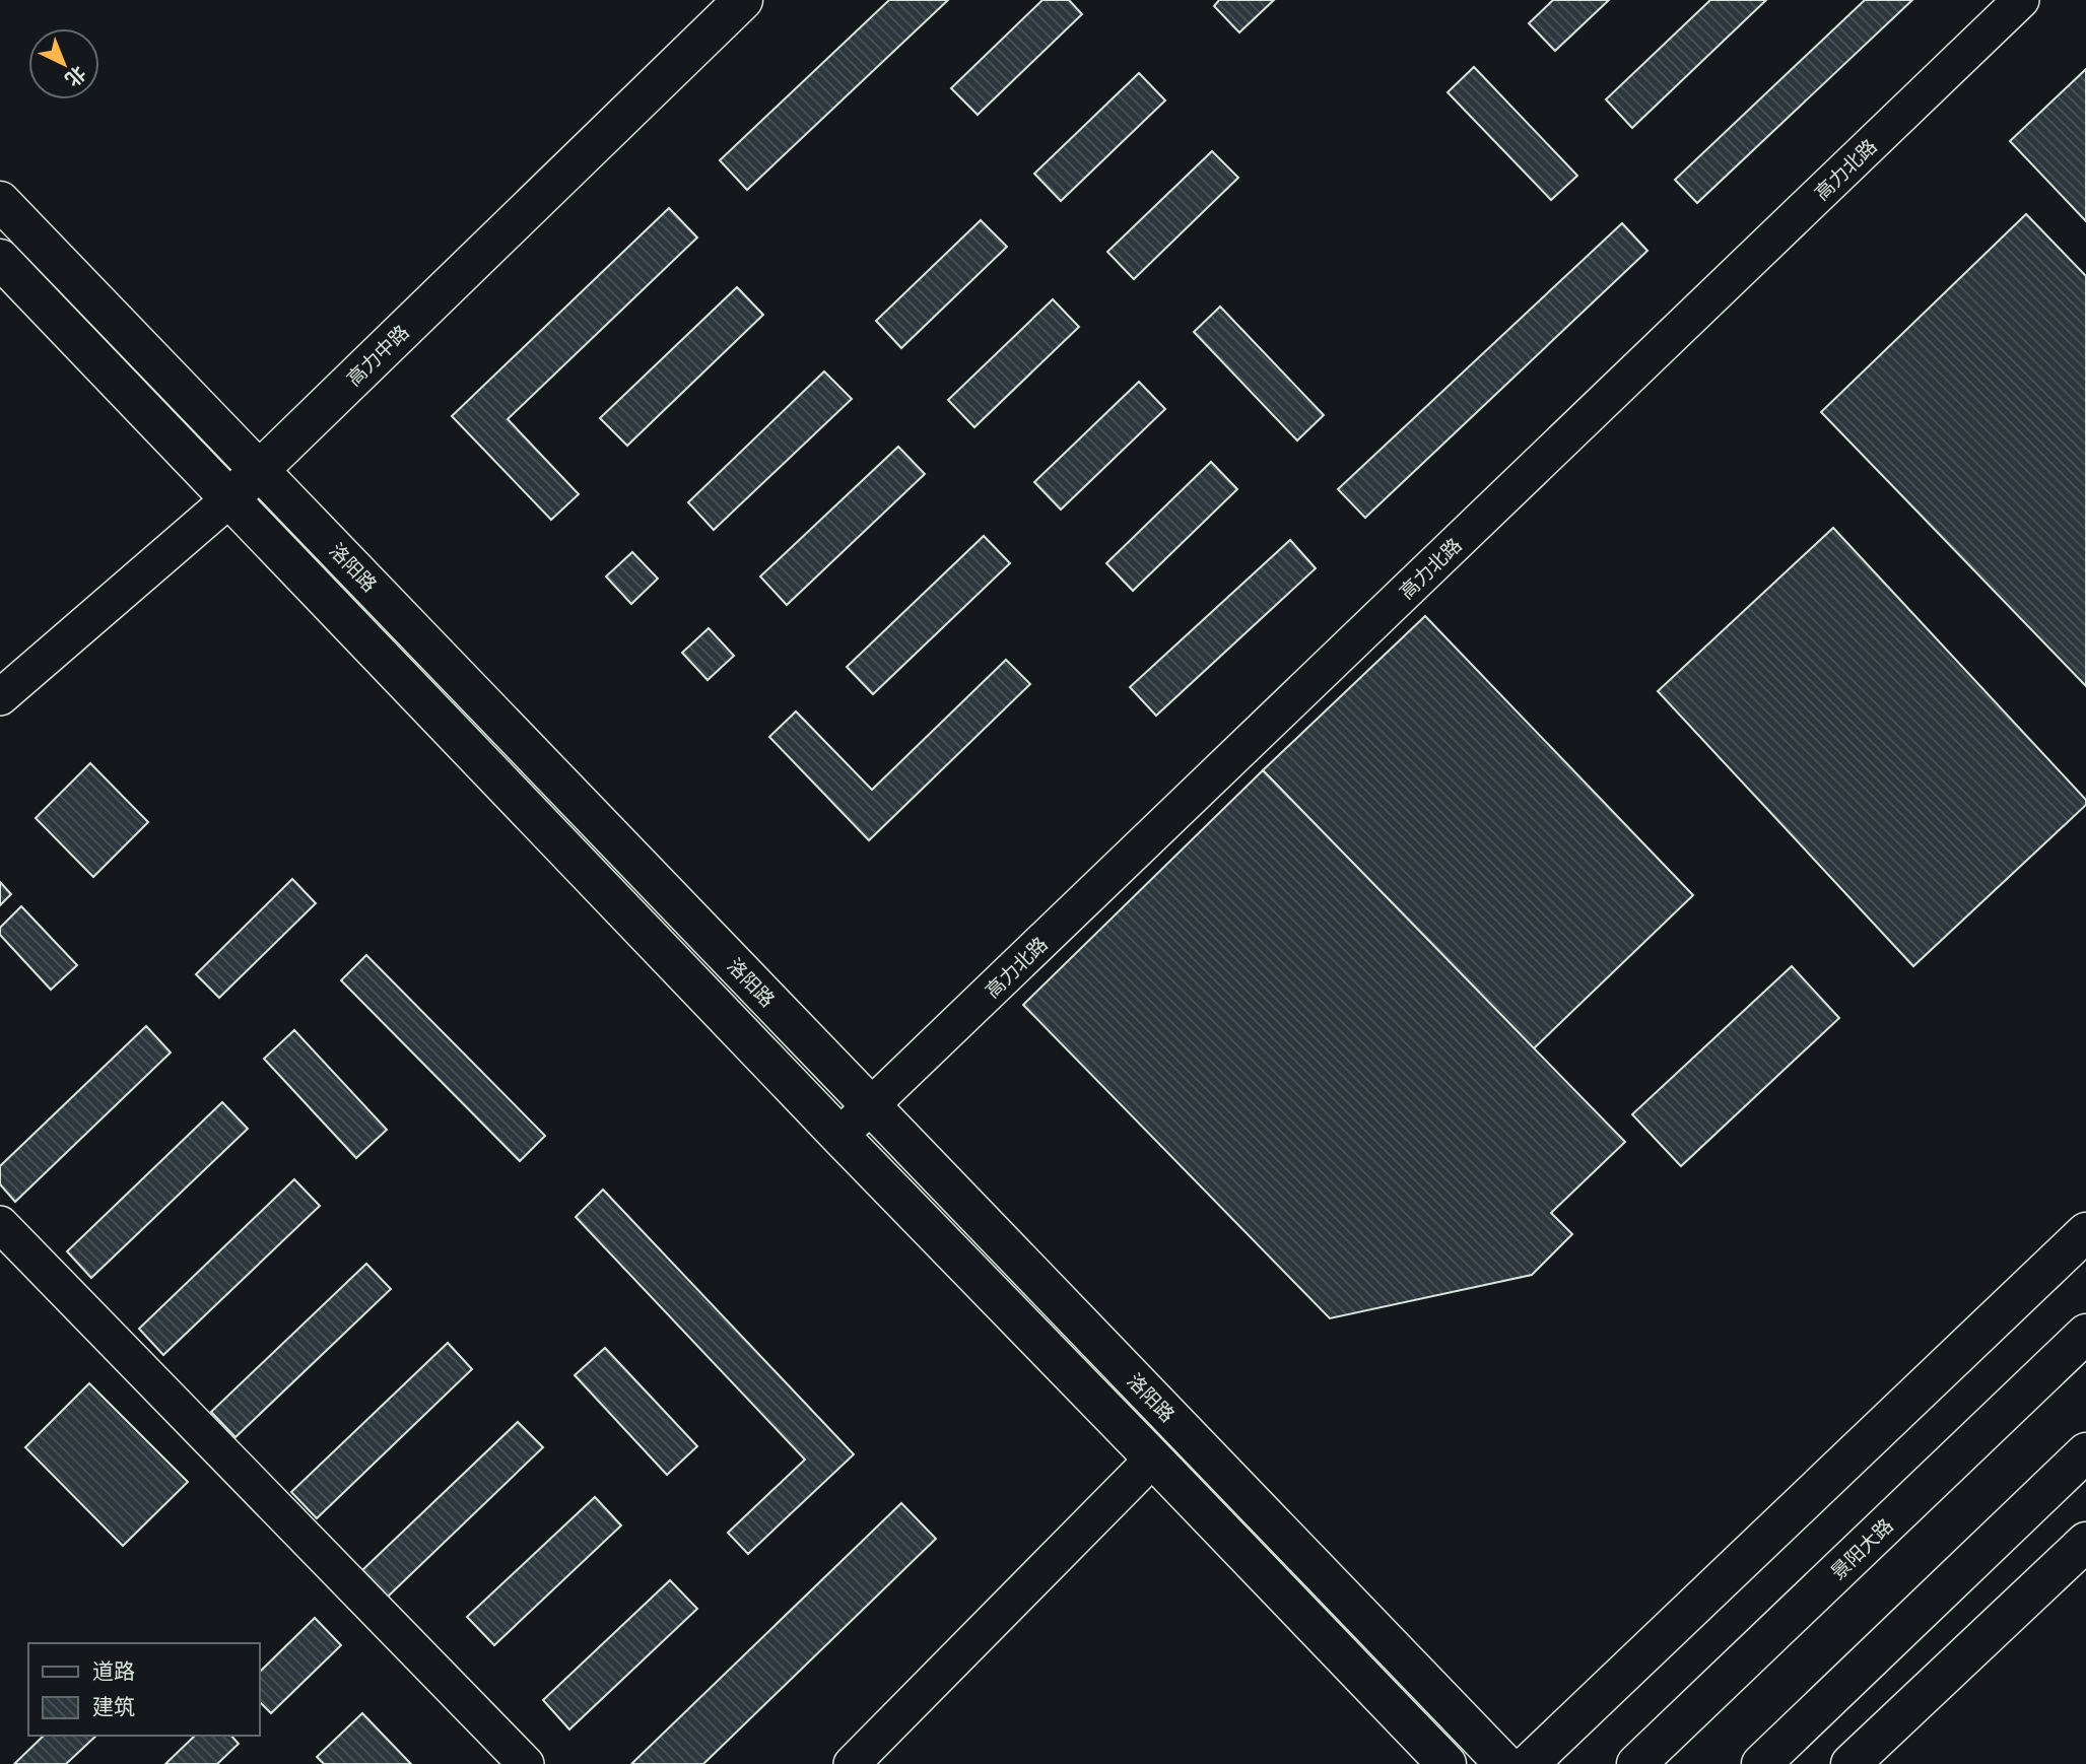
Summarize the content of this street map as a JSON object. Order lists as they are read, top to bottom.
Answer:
{
  "streets": {
    "street": [
      "高力北路",
      "高力中路",
      "洛阳路",
      "景阳大路"
    ]
  },
  "crossings": [
    ["高力北路", "洛阳路"],
    ["高力中路", "洛阳路"]
  ],
  "legend": ["道路", "建筑"],
  "north": "bottom right"
}
